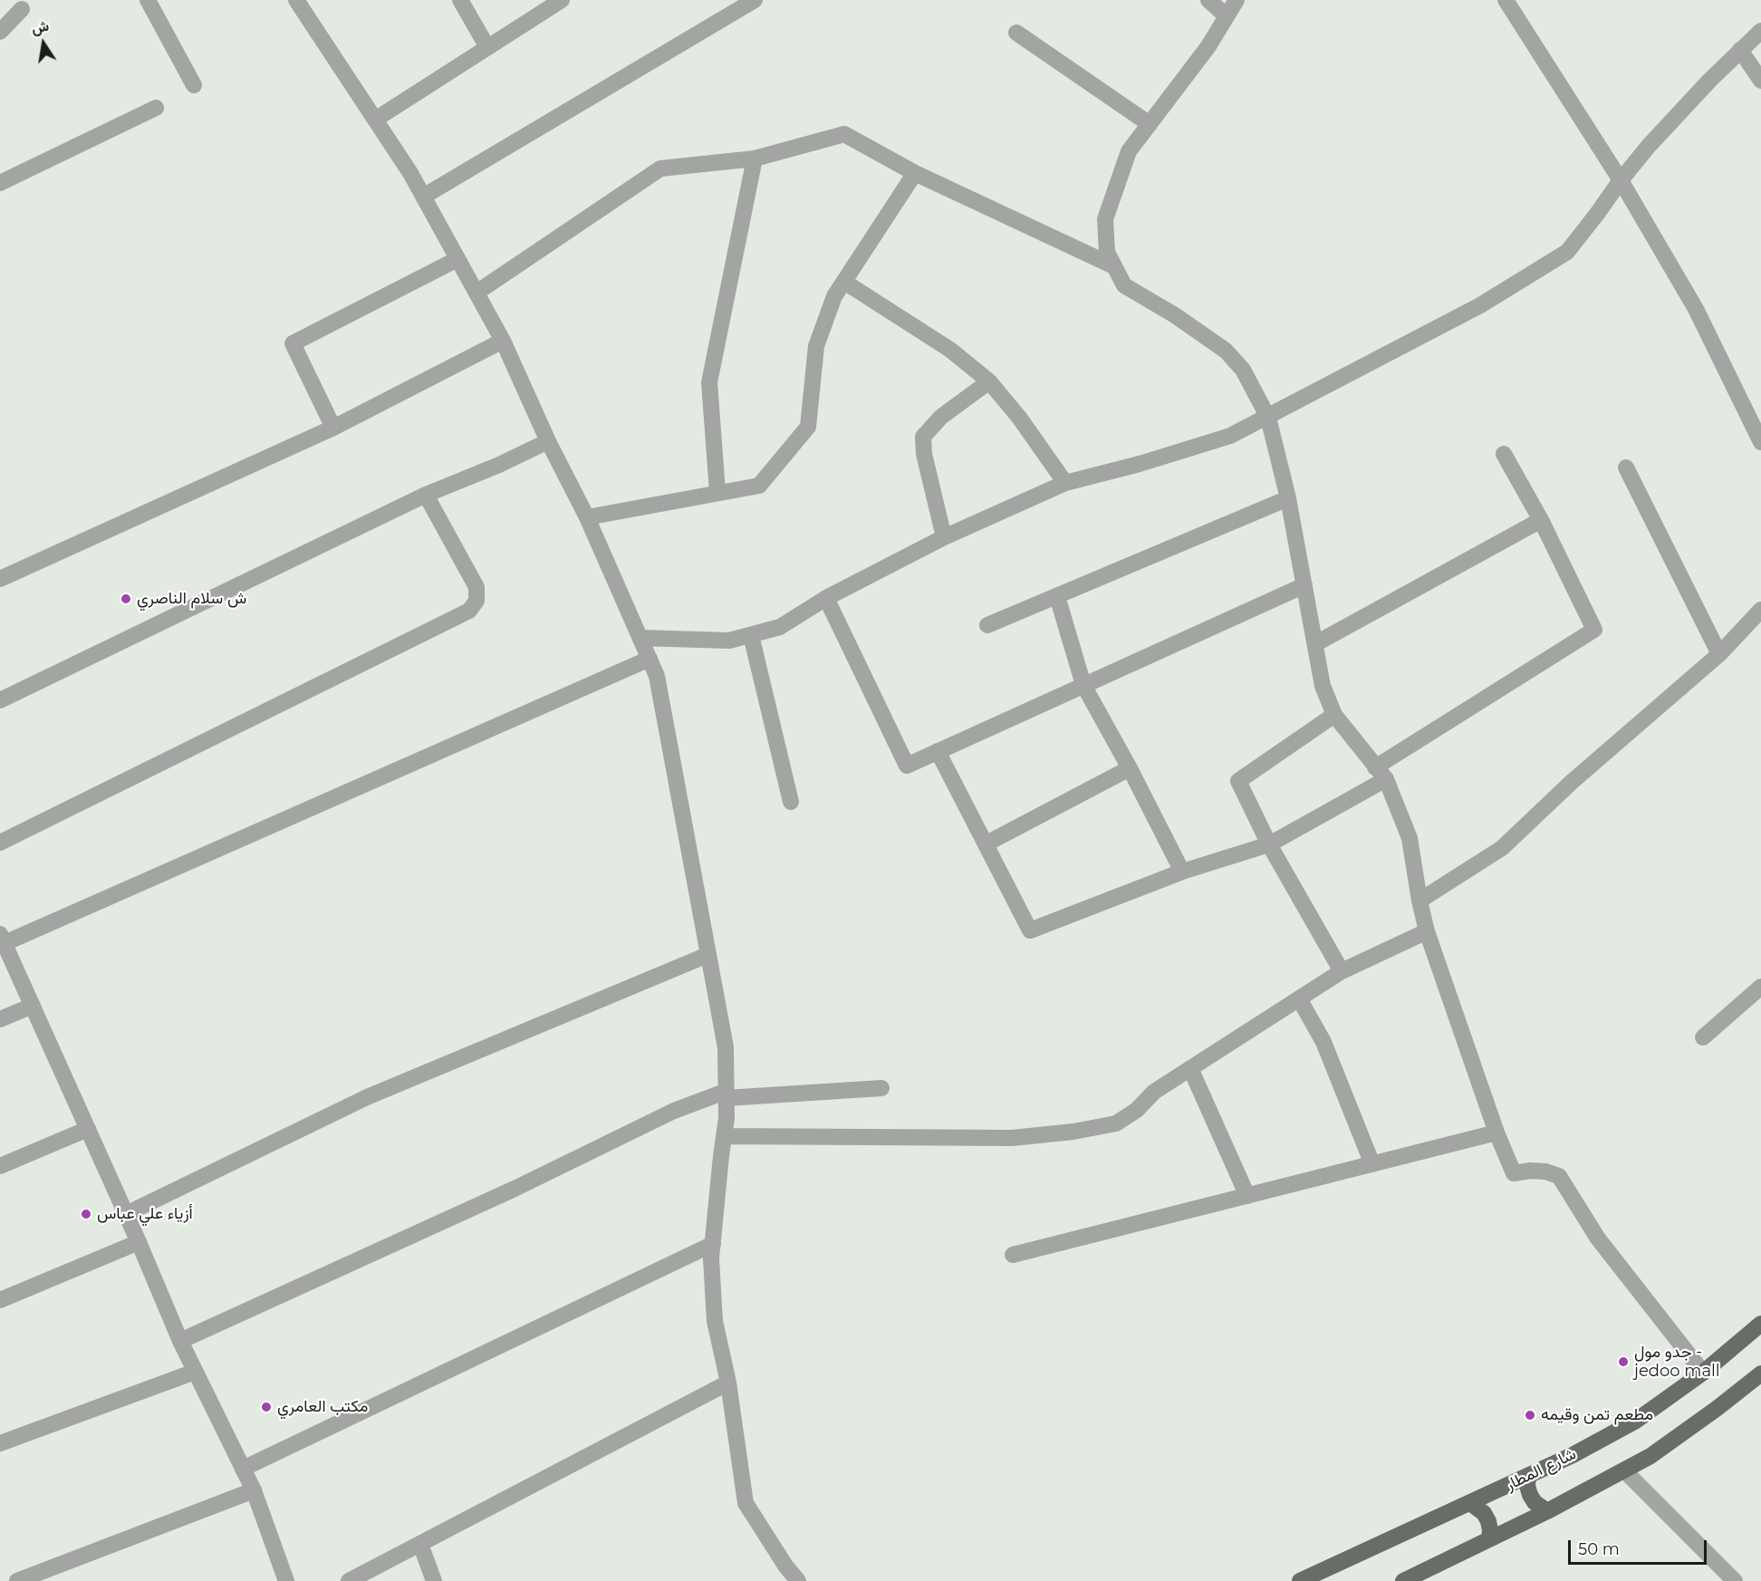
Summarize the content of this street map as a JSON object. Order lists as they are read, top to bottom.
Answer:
{
  "streets": {
    "main road": ["شارع المطار"]
  },
  "places": [
    "ش سلام الناصري",
    "أزياء علي عباس",
    "جدو مول - jedoo mall",
    "مكتب العامري",
    "مطعم تمن وقيمه"
  ],
  "scale_bar": "50 m",
  "north": "top"
}
